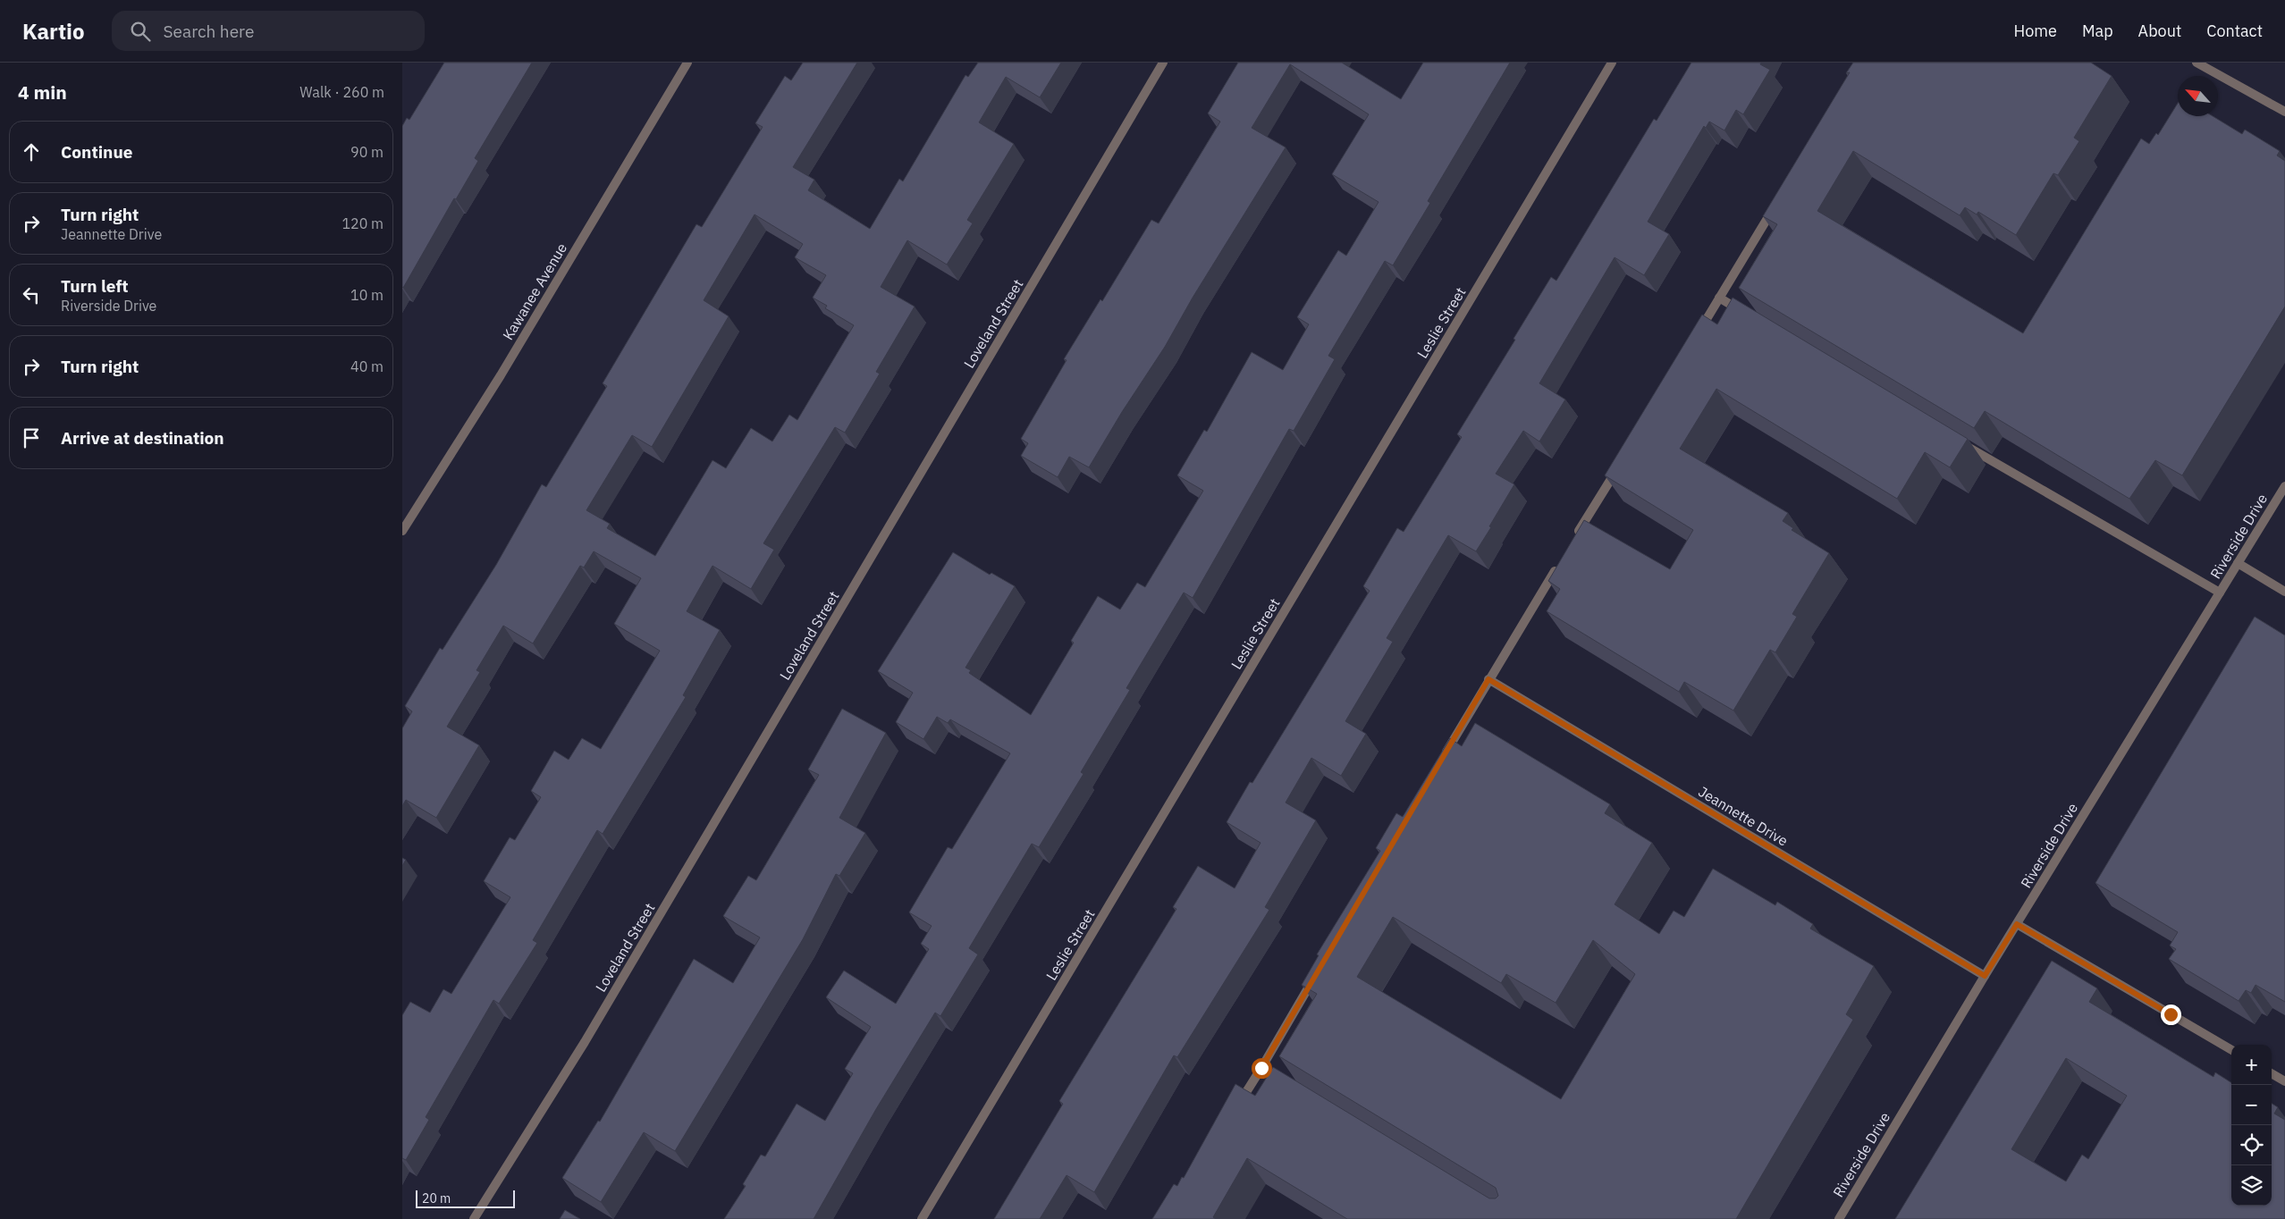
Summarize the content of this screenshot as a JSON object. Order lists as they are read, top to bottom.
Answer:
{
  "streets": {
    "street": [
      "Kawanee Avenue",
      "Leslie Street",
      "Loveland Street",
      "Riverside Drive",
      "Jeannette Drive"
    ]
  },
  "crossings": [
    ["Riverside Drive", "Jeannette Drive"]
  ],
  "scale_bar": "20 m",
  "north": "top left",
  "page": {
    "header": "Kartio",
    "search": "Search here",
    "nav": [
      "Home",
      "Map",
      "About",
      "Contact"
    ],
    "heading": ["4 min", "Walk · 260 m"],
    "list": [
      ["Continue", "90 m"],
      ["Turn right", "Jeannette Drive", "120 m"],
      ["Turn left", "Riverside Drive", "10 m"],
      ["Turn right", "40 m"],
      "Arrive at destination"
    ],
    "map_buttons": ["+", "−"],
    "scale": "20 m"
  }
}
